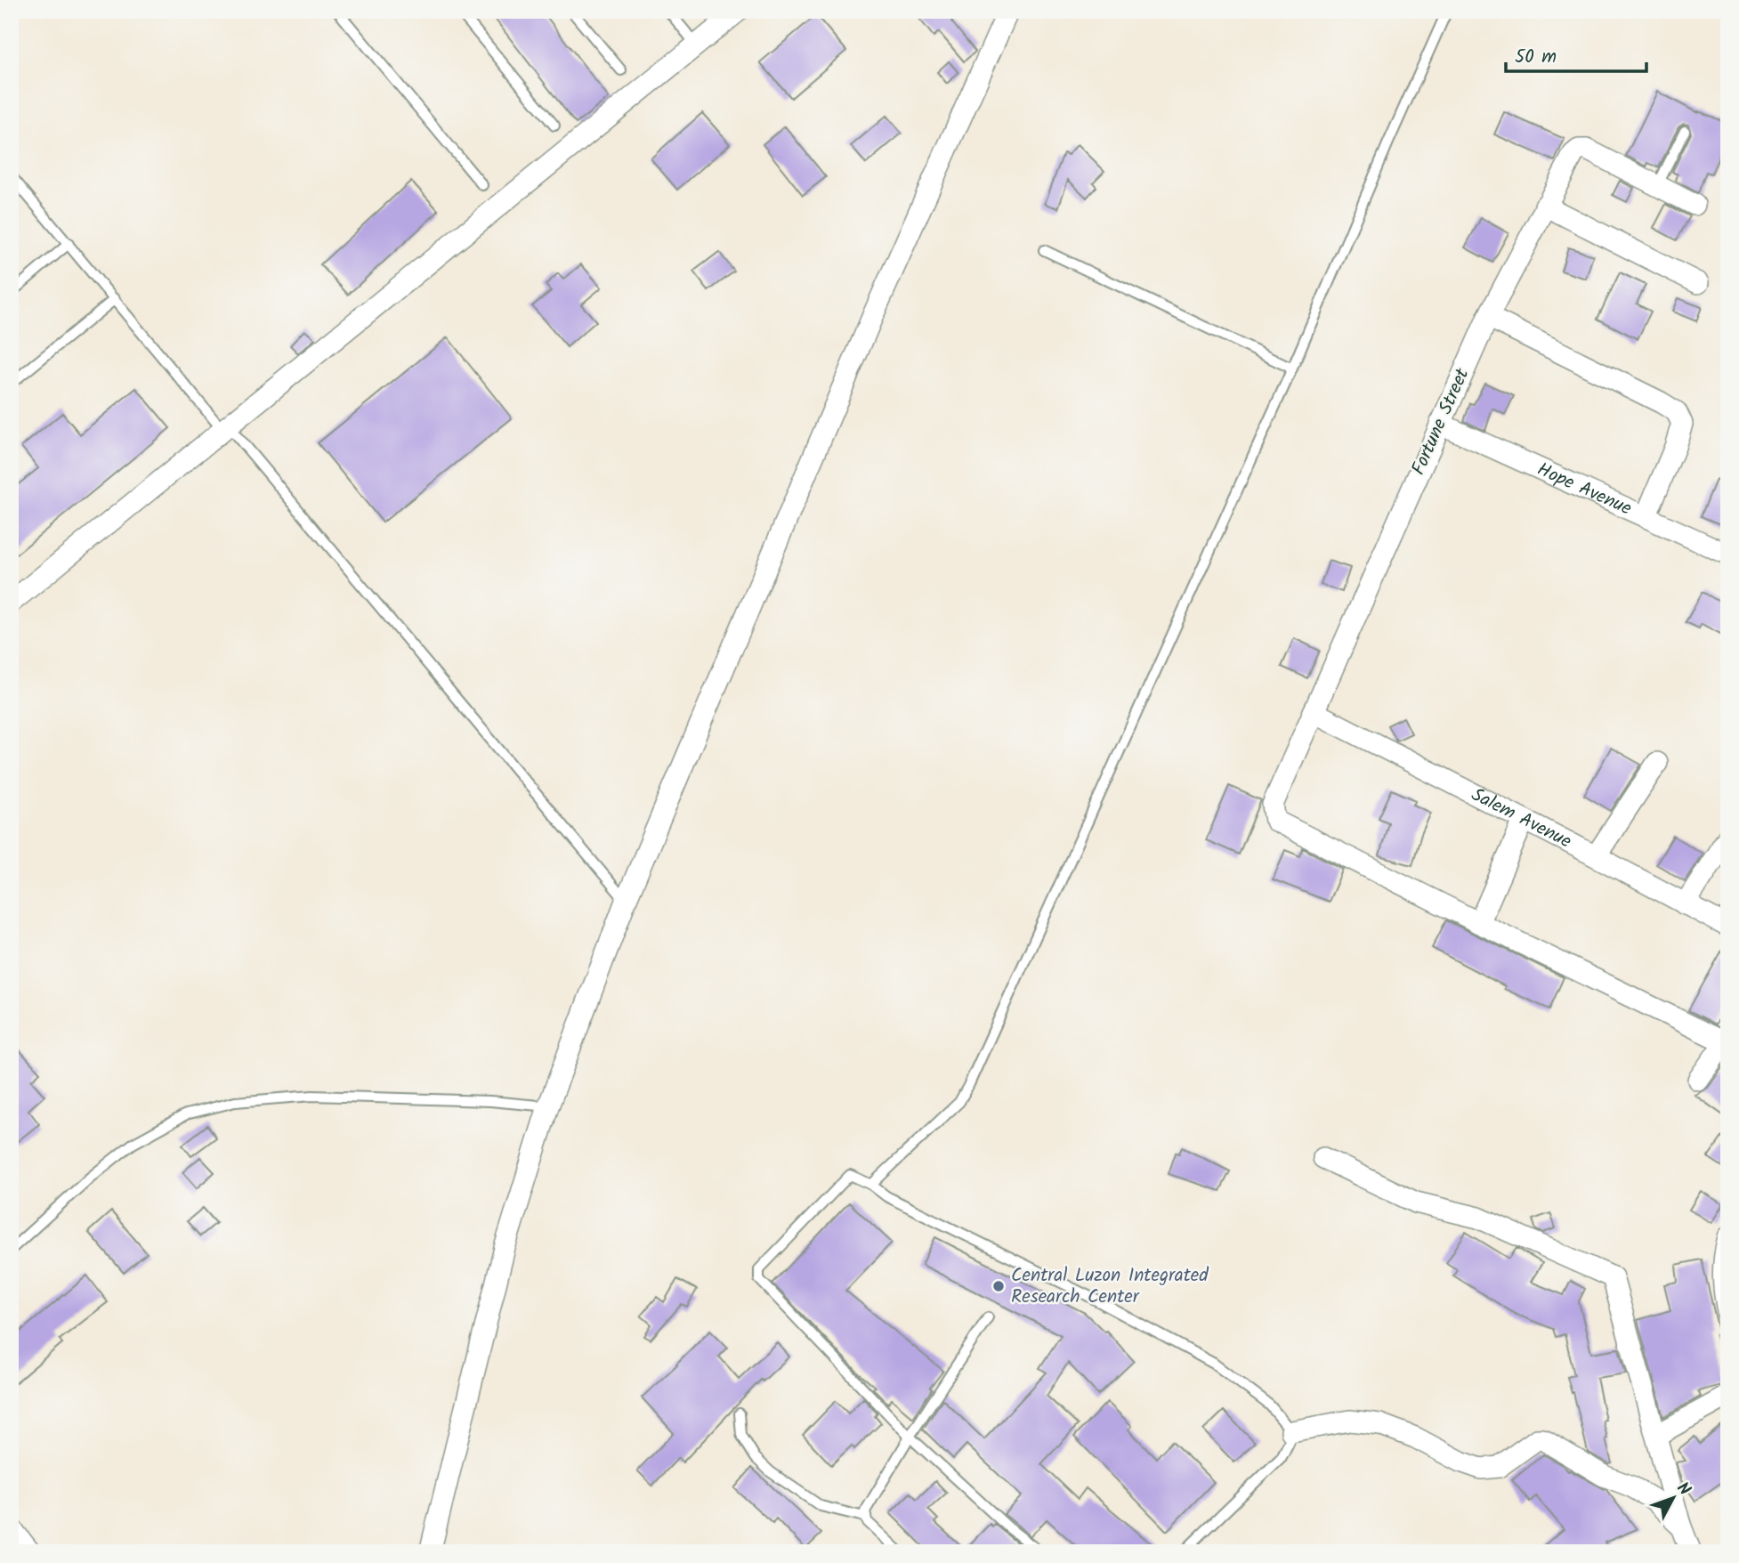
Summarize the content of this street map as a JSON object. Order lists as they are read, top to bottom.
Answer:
{
  "streets": {
    "street": ["Fortune Street", "Hope Avenue", "Salem Avenue"]
  },
  "crossings": [
    ["Fortune Street", "Hope Avenue"],
    ["Fortune Street", "Salem Avenue"]
  ],
  "places": ["Central Luzon Integrated Research Center"],
  "scale_bar": "50 m",
  "north": "top right"
}
